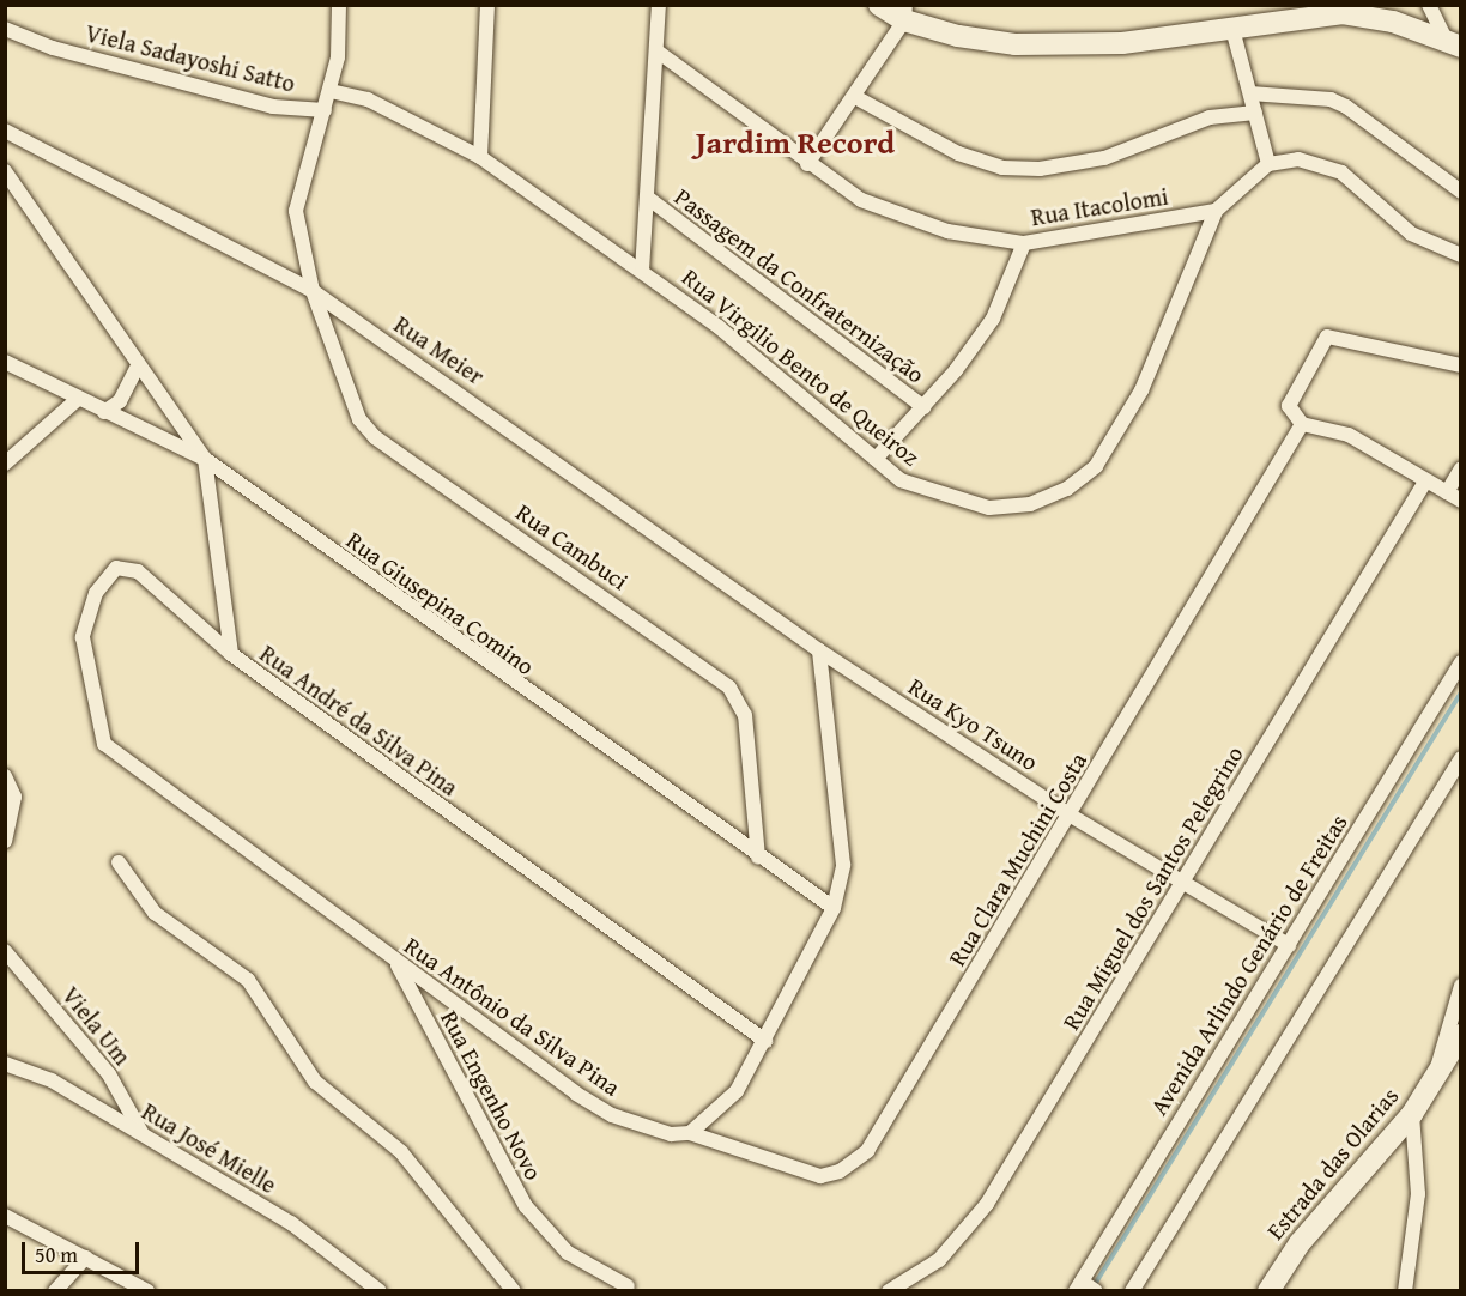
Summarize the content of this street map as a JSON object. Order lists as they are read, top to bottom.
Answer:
{
  "streets": {
    "main road": ["Estrada das Olarias"],
    "street": [
      "Viela Sadayoshi Satto",
      "Rua Itacolomi",
      "Passagem da Confraternização",
      "Rua Meier",
      "Rua Virgilio Bento de Queiroz",
      "Rua Cambuci",
      "Rua Giusepina Comino",
      "Rua André da Silva Pina",
      "Rua Kyo Tsuno",
      "Rua Clara Muchini Costa",
      "Rua Miguel dos Santos Pelegrino",
      "Avenida Arlindo Genário de Freitas",
      "Rua Antônio da Silva Pina",
      "Viela Um",
      "Rua Engenho Novo",
      "Rua José Mielle"
    ]
  },
  "crossings": [
    ["Viela Sadayoshi Satto", "Rua Cambuci"],
    ["Rua Itacolomi", "Rua Virgilio Bento de Queiroz"],
    ["Rua Meier", "Rua Cambuci"],
    ["Rua Meier", "Rua Kyo Tsuno"],
    ["Rua Virgilio Bento de Queiroz", "Rua Cambuci"],
    ["Rua Cambuci", "Rua Giusepina Comino"],
    ["Rua Giusepina Comino", "Rua André da Silva Pina"],
    ["Rua André da Silva Pina", "Rua Antônio da Silva Pina"],
    ["Rua Kyo Tsuno", "Rua Clara Muchini Costa"],
    ["Rua Kyo Tsuno", "Rua Miguel dos Santos Pelegrino"],
    ["Rua Kyo Tsuno", "Avenida Arlindo Genário de Freitas"],
    ["Rua Clara Muchini Costa", "Rua Antônio da Silva Pina"],
    ["Rua Antônio da Silva Pina", "Rua Engenho Novo"],
    ["Viela Um", "Rua José Mielle"]
  ],
  "districts": ["Jardim Record"],
  "scale_bar": "50 m"
}
